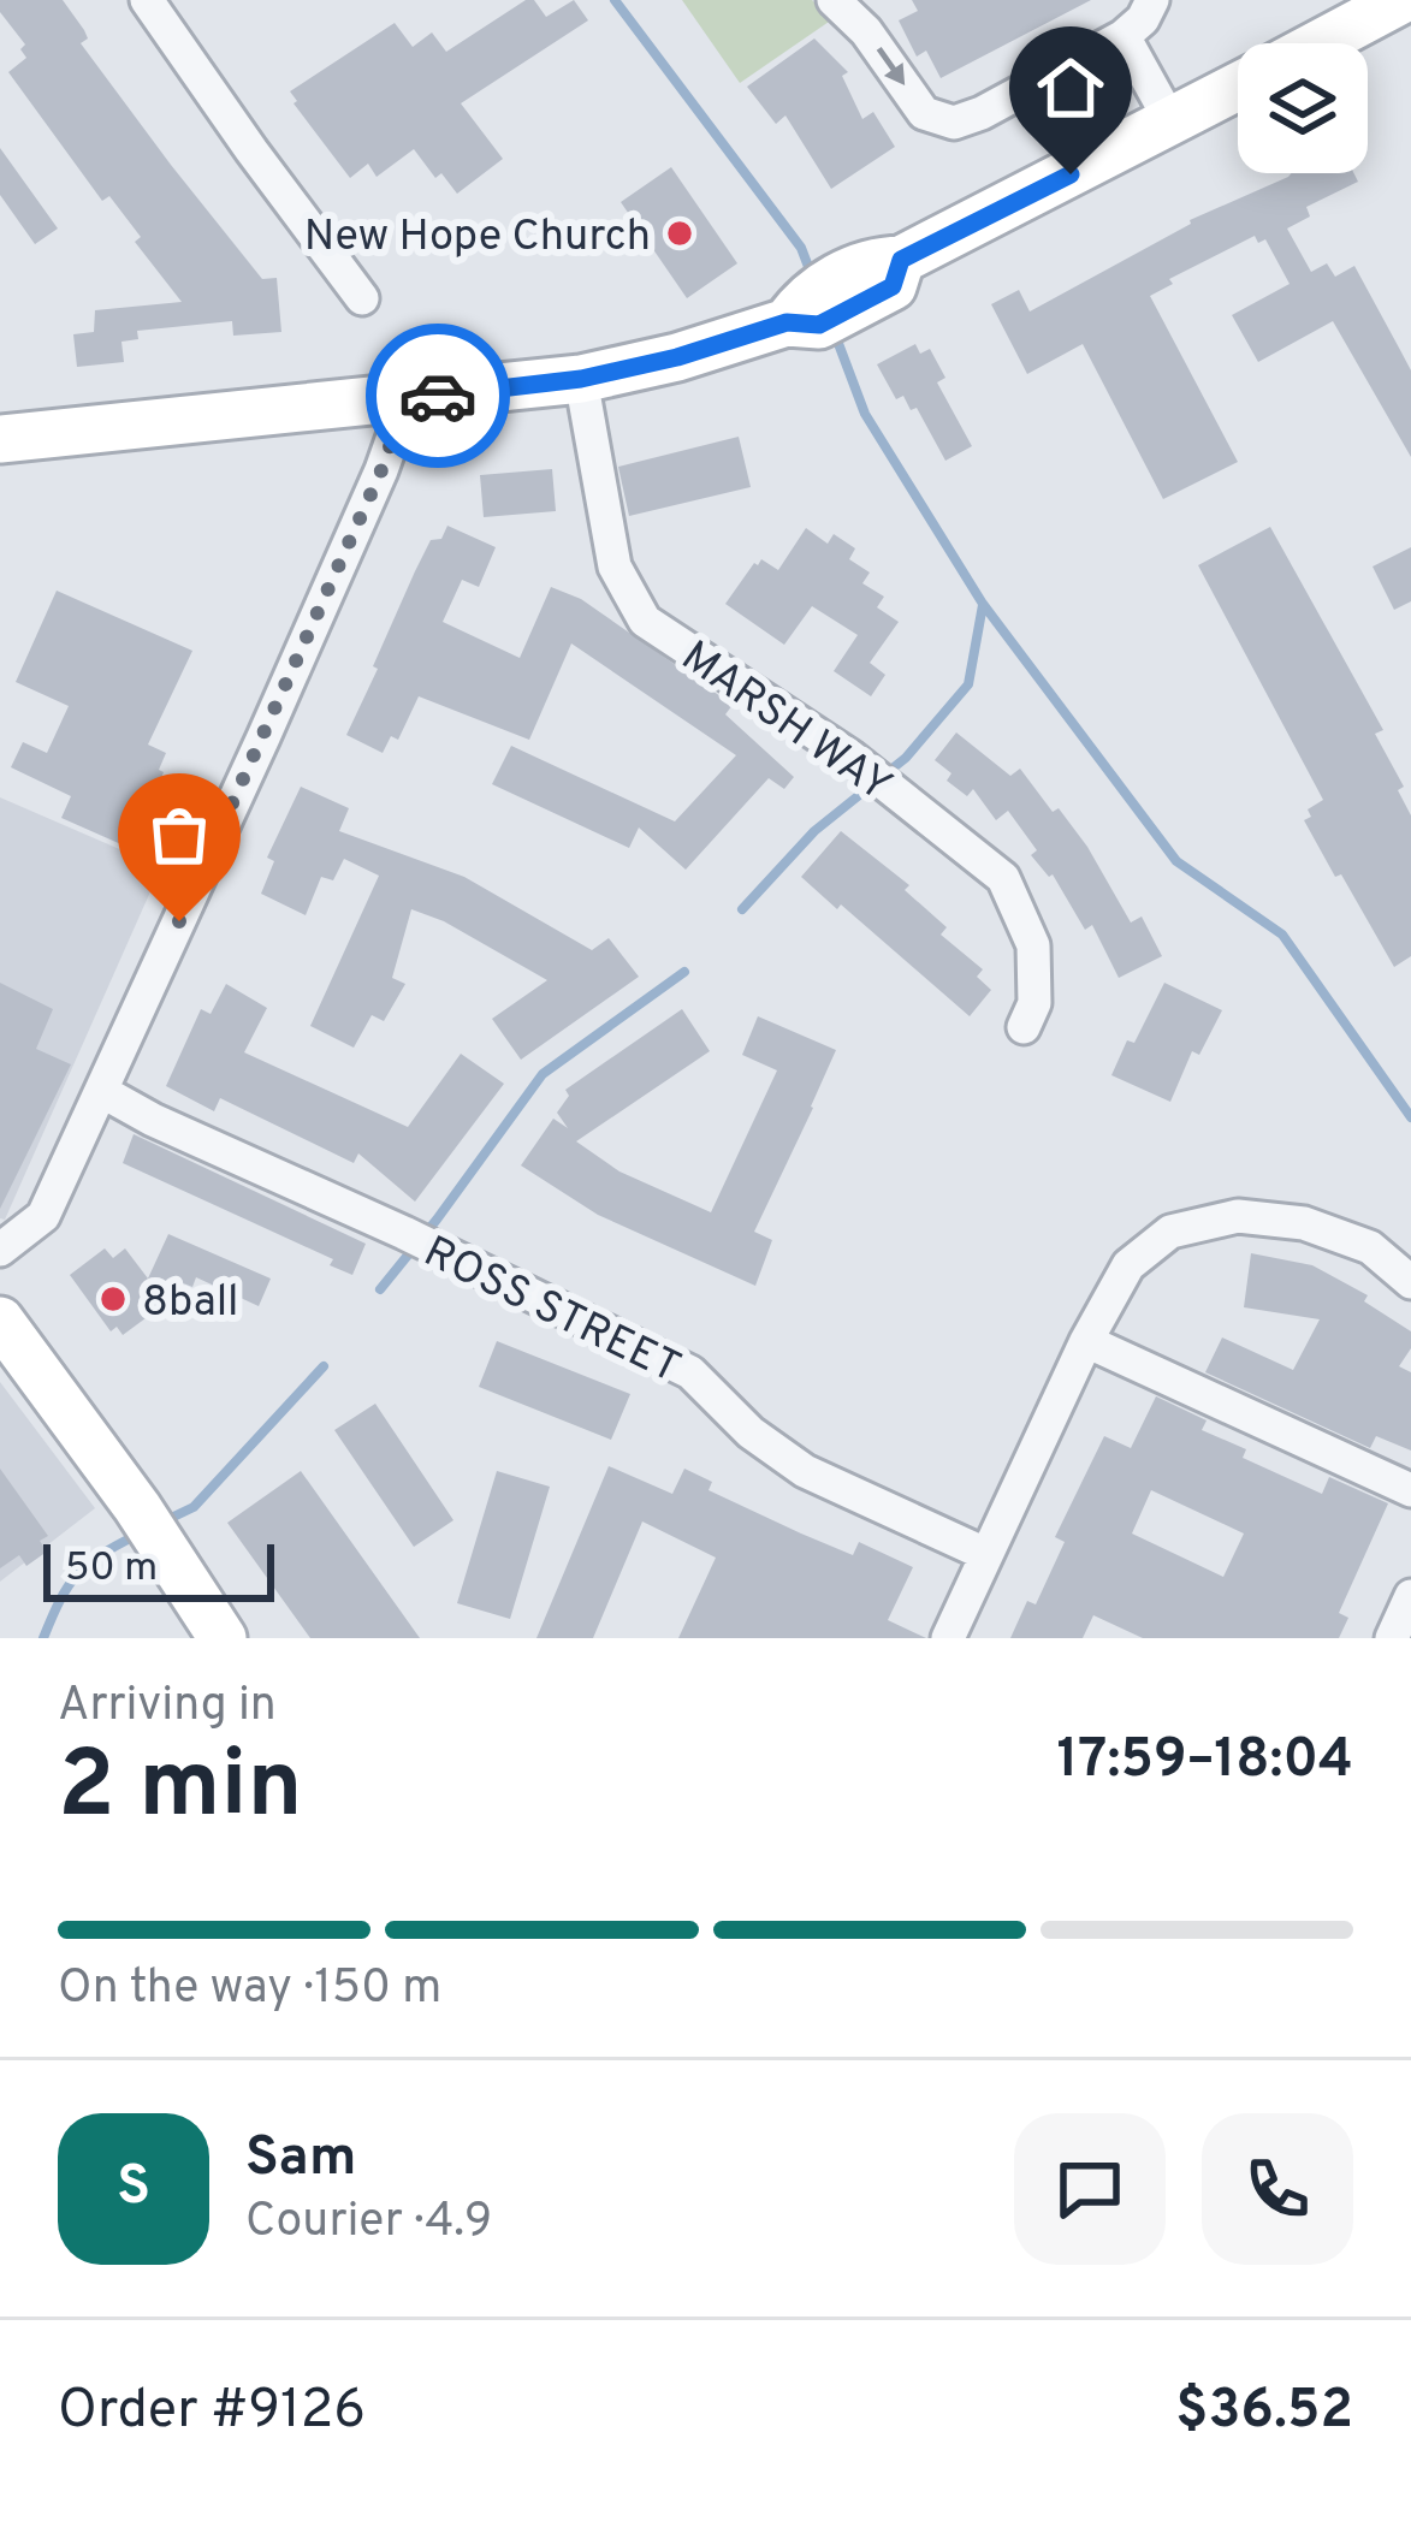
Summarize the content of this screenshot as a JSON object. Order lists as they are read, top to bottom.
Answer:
{
  "streets": {
    "street": ["MARSH WAY", "ROSS STREET"]
  },
  "places": ["New Hope Church", "8ball"],
  "scale_bar": "50 m",
  "page": {
    "scale": "50 m",
    "heading": ["2 min", "Arriving in", "17:59–18:04"],
    "panel": [
      "Sam",
      "Courier · 4.9",
      "Order #9126",
      "$36.52"
    ],
    "bar": "On the way · 150 m",
    "round": "S"
  }
}
